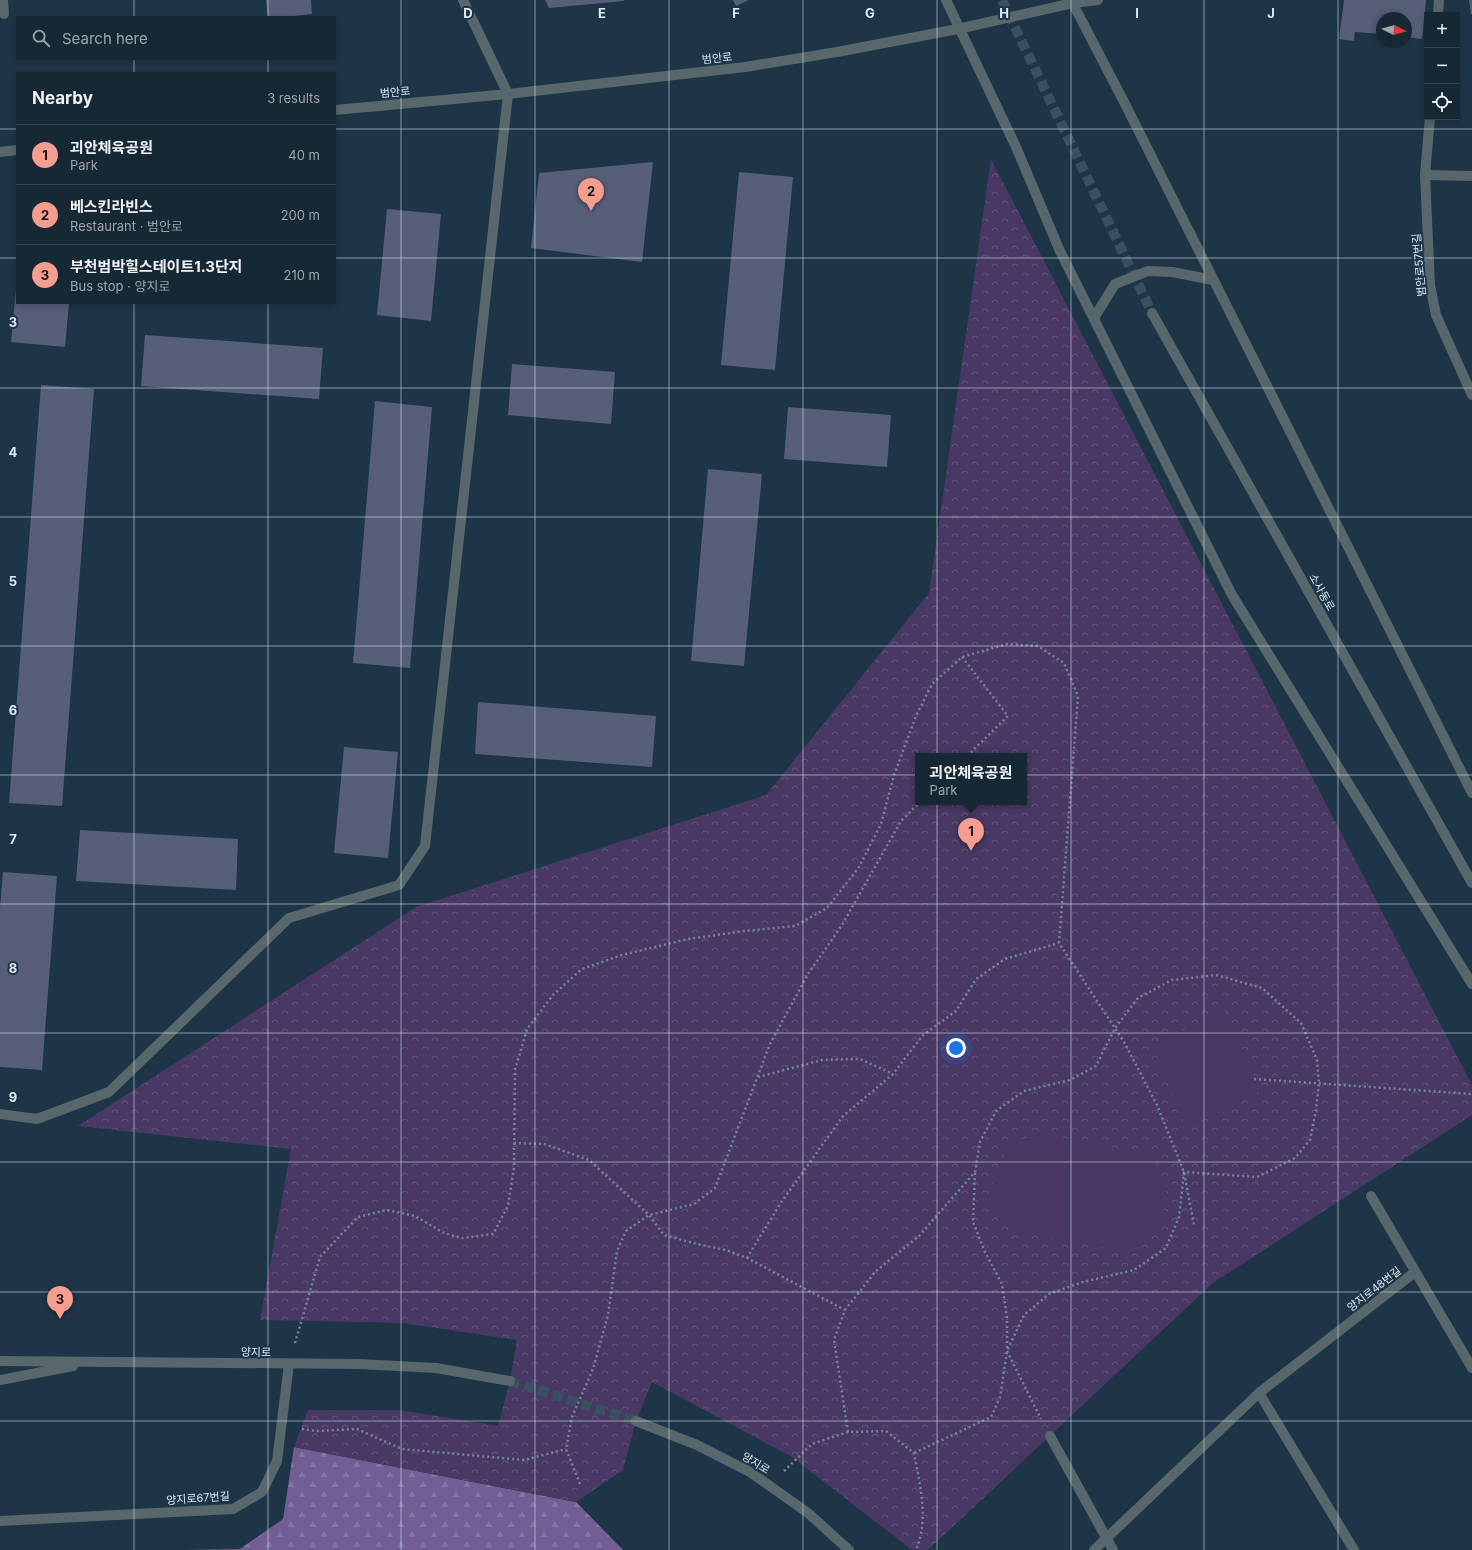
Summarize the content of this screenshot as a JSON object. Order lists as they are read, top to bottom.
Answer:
{
  "streets": {
    "street": [
      "범안로",
      "범안로57번길",
      "소사동로",
      "양지로48번길",
      "양지로",
      "양지로67번길"
    ]
  },
  "crossings": [
    ["양지로", "양지로67번길"]
  ],
  "north": "right",
  "page": {
    "map_buttons": ["+", "−"],
    "search": "Search here",
    "heading": ["Nearby", "3 results"],
    "list": [
      {
        "mark": "1",
        "name": "괴안체육공원",
        "note": "Park",
        "value": "40 m"
      },
      {
        "mark": "2",
        "name": "베스킨라빈스",
        "note": "Restaurant · 범안로",
        "value": "200 m"
      },
      {
        "mark": "3",
        "name": "부천범박힐스테이트1.3단지",
        "note": "Bus stop · 양지로",
        "value": "210 m"
      }
    ],
    "pins": ["2", "1", "3"],
    "popup": ["괴안체육공원", "Park"]
  },
  "grid": {
    "columns": [
      "D",
      "E",
      "F",
      "G",
      "H",
      "I",
      "J"
    ],
    "rows": [
      "3",
      "4",
      "5",
      "6",
      "7",
      "8",
      "9"
    ]
  }
}
